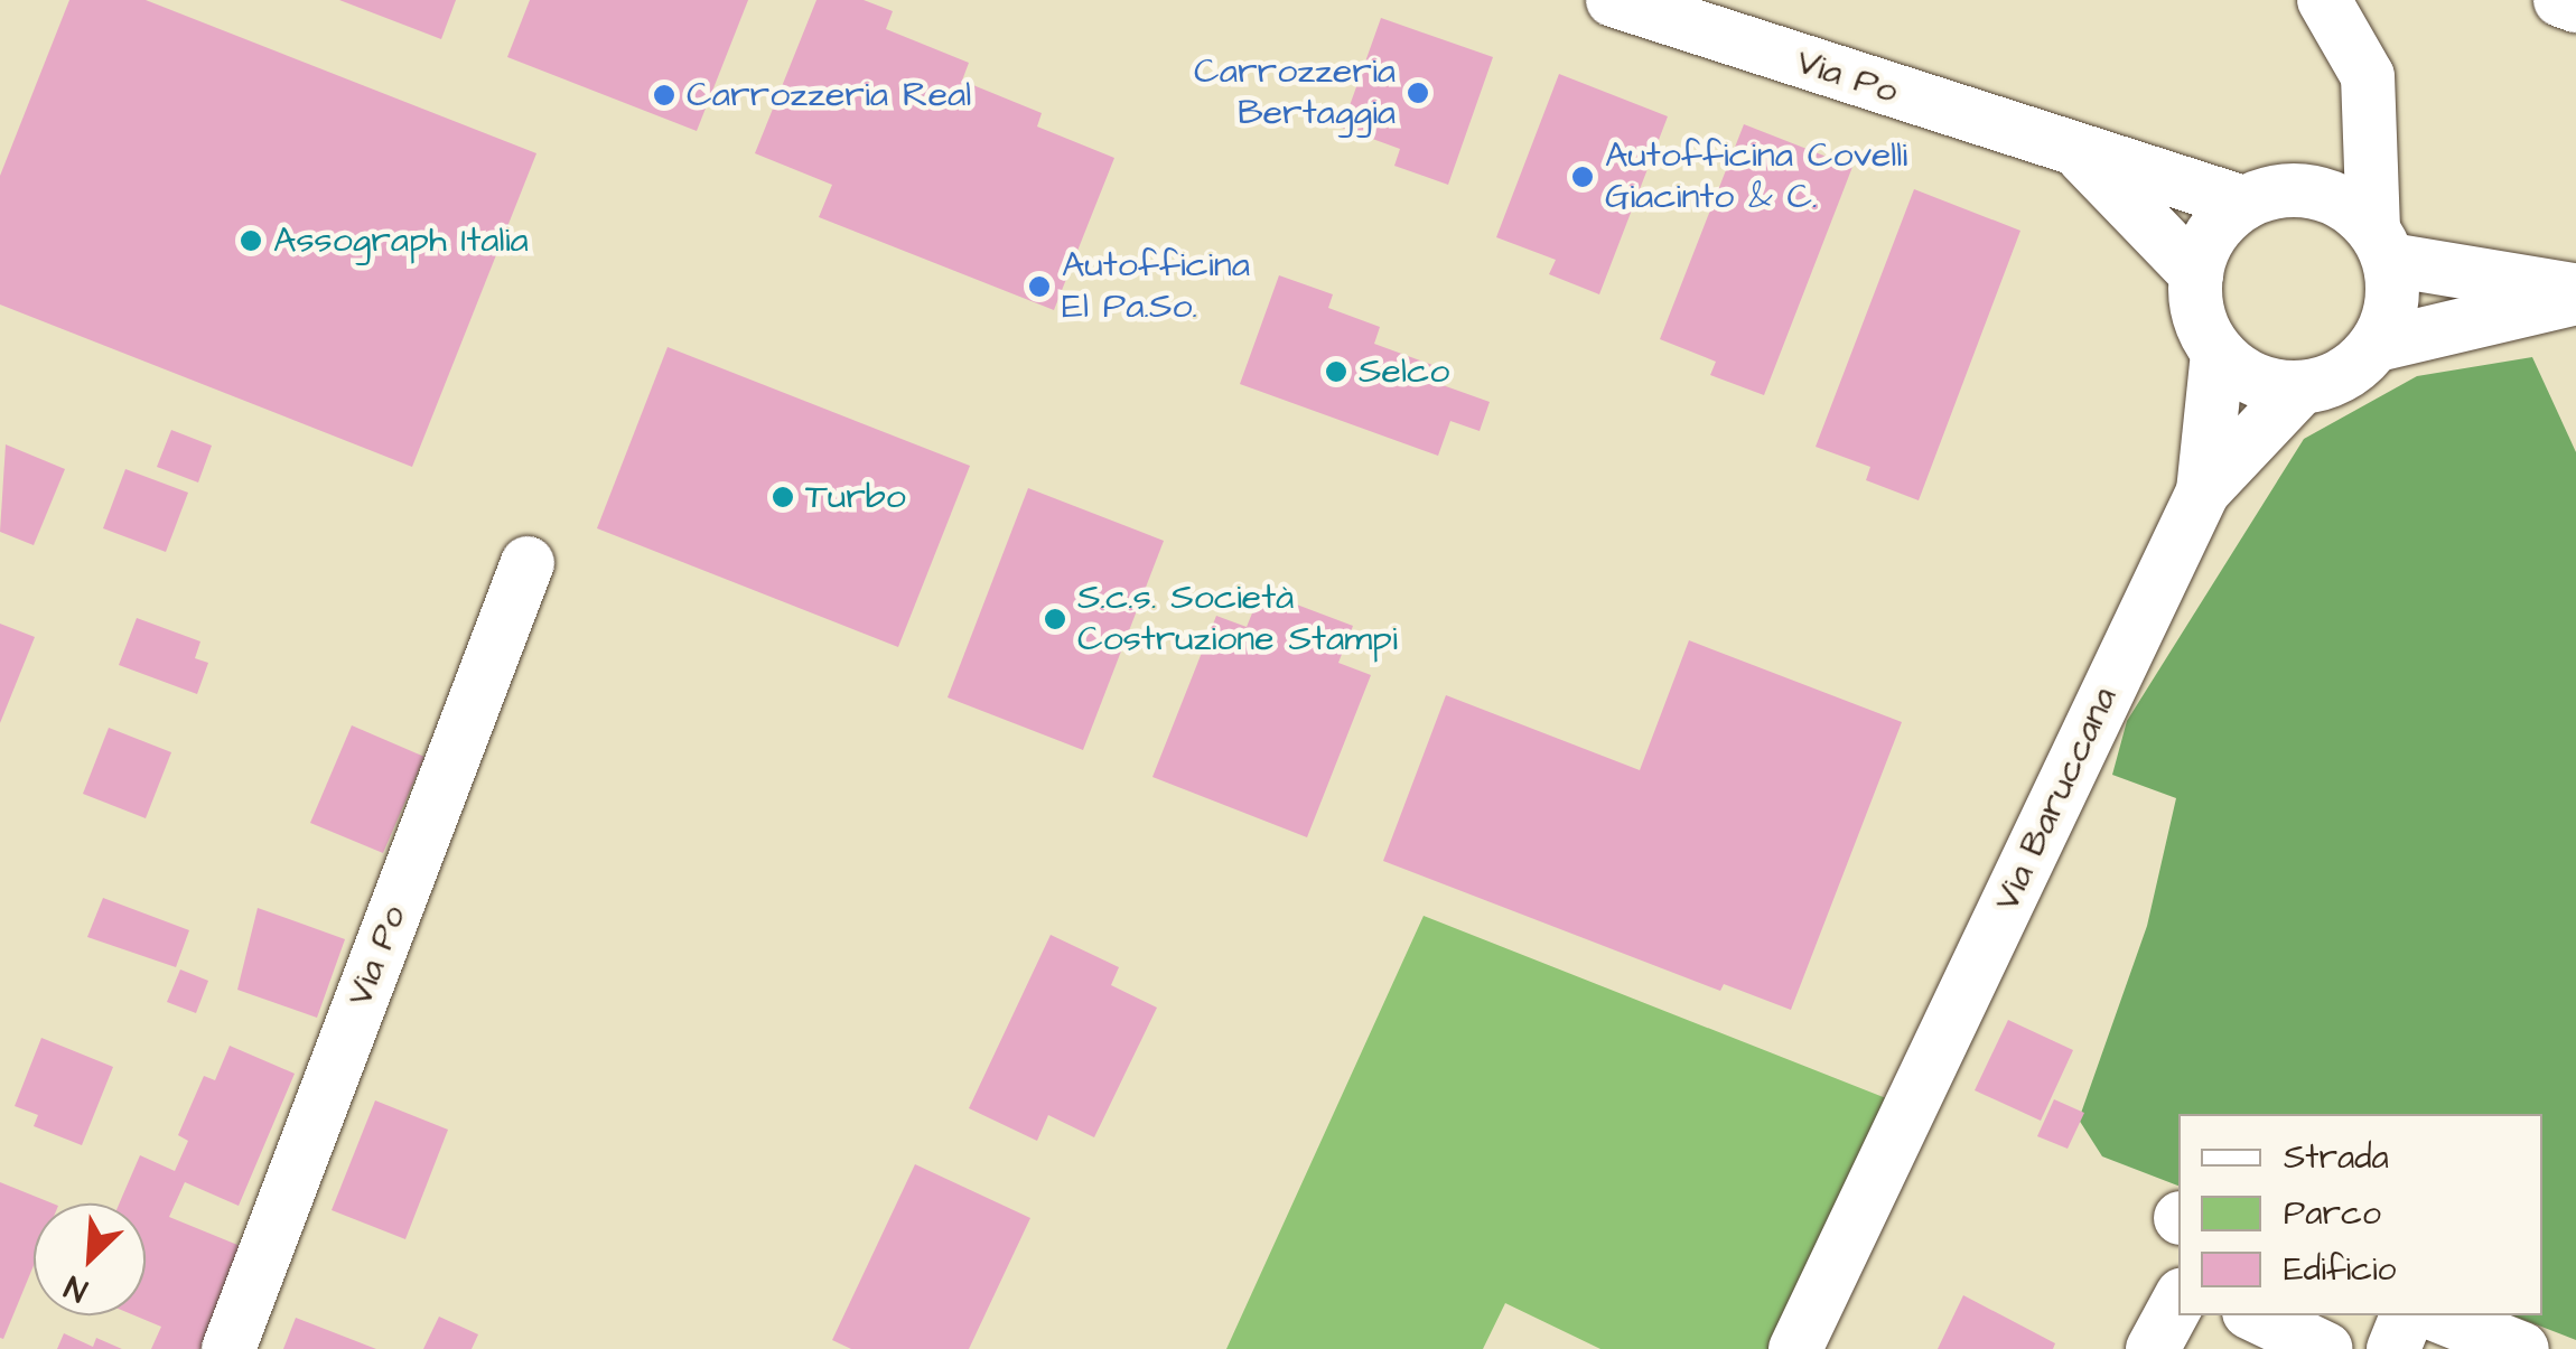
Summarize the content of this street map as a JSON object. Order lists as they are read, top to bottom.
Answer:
{
  "streets": {
    "street": ["Via Po", "Via Baruccana"]
  },
  "crossings": [
    ["Via Po", "Via Baruccana"]
  ],
  "places": [
    "Carrozzeria Bertaggia",
    "Carrozzeria Real",
    "Autofficina Covelli Giacinto & C.",
    "Assograph Italia",
    "Autofficina El Pa.So.",
    "Selco",
    "Turbo",
    "S.c.s. Società Costruzione Stampi"
  ],
  "legend": ["Strada", "Parco", "Edificio"],
  "north": "bottom left"
}
